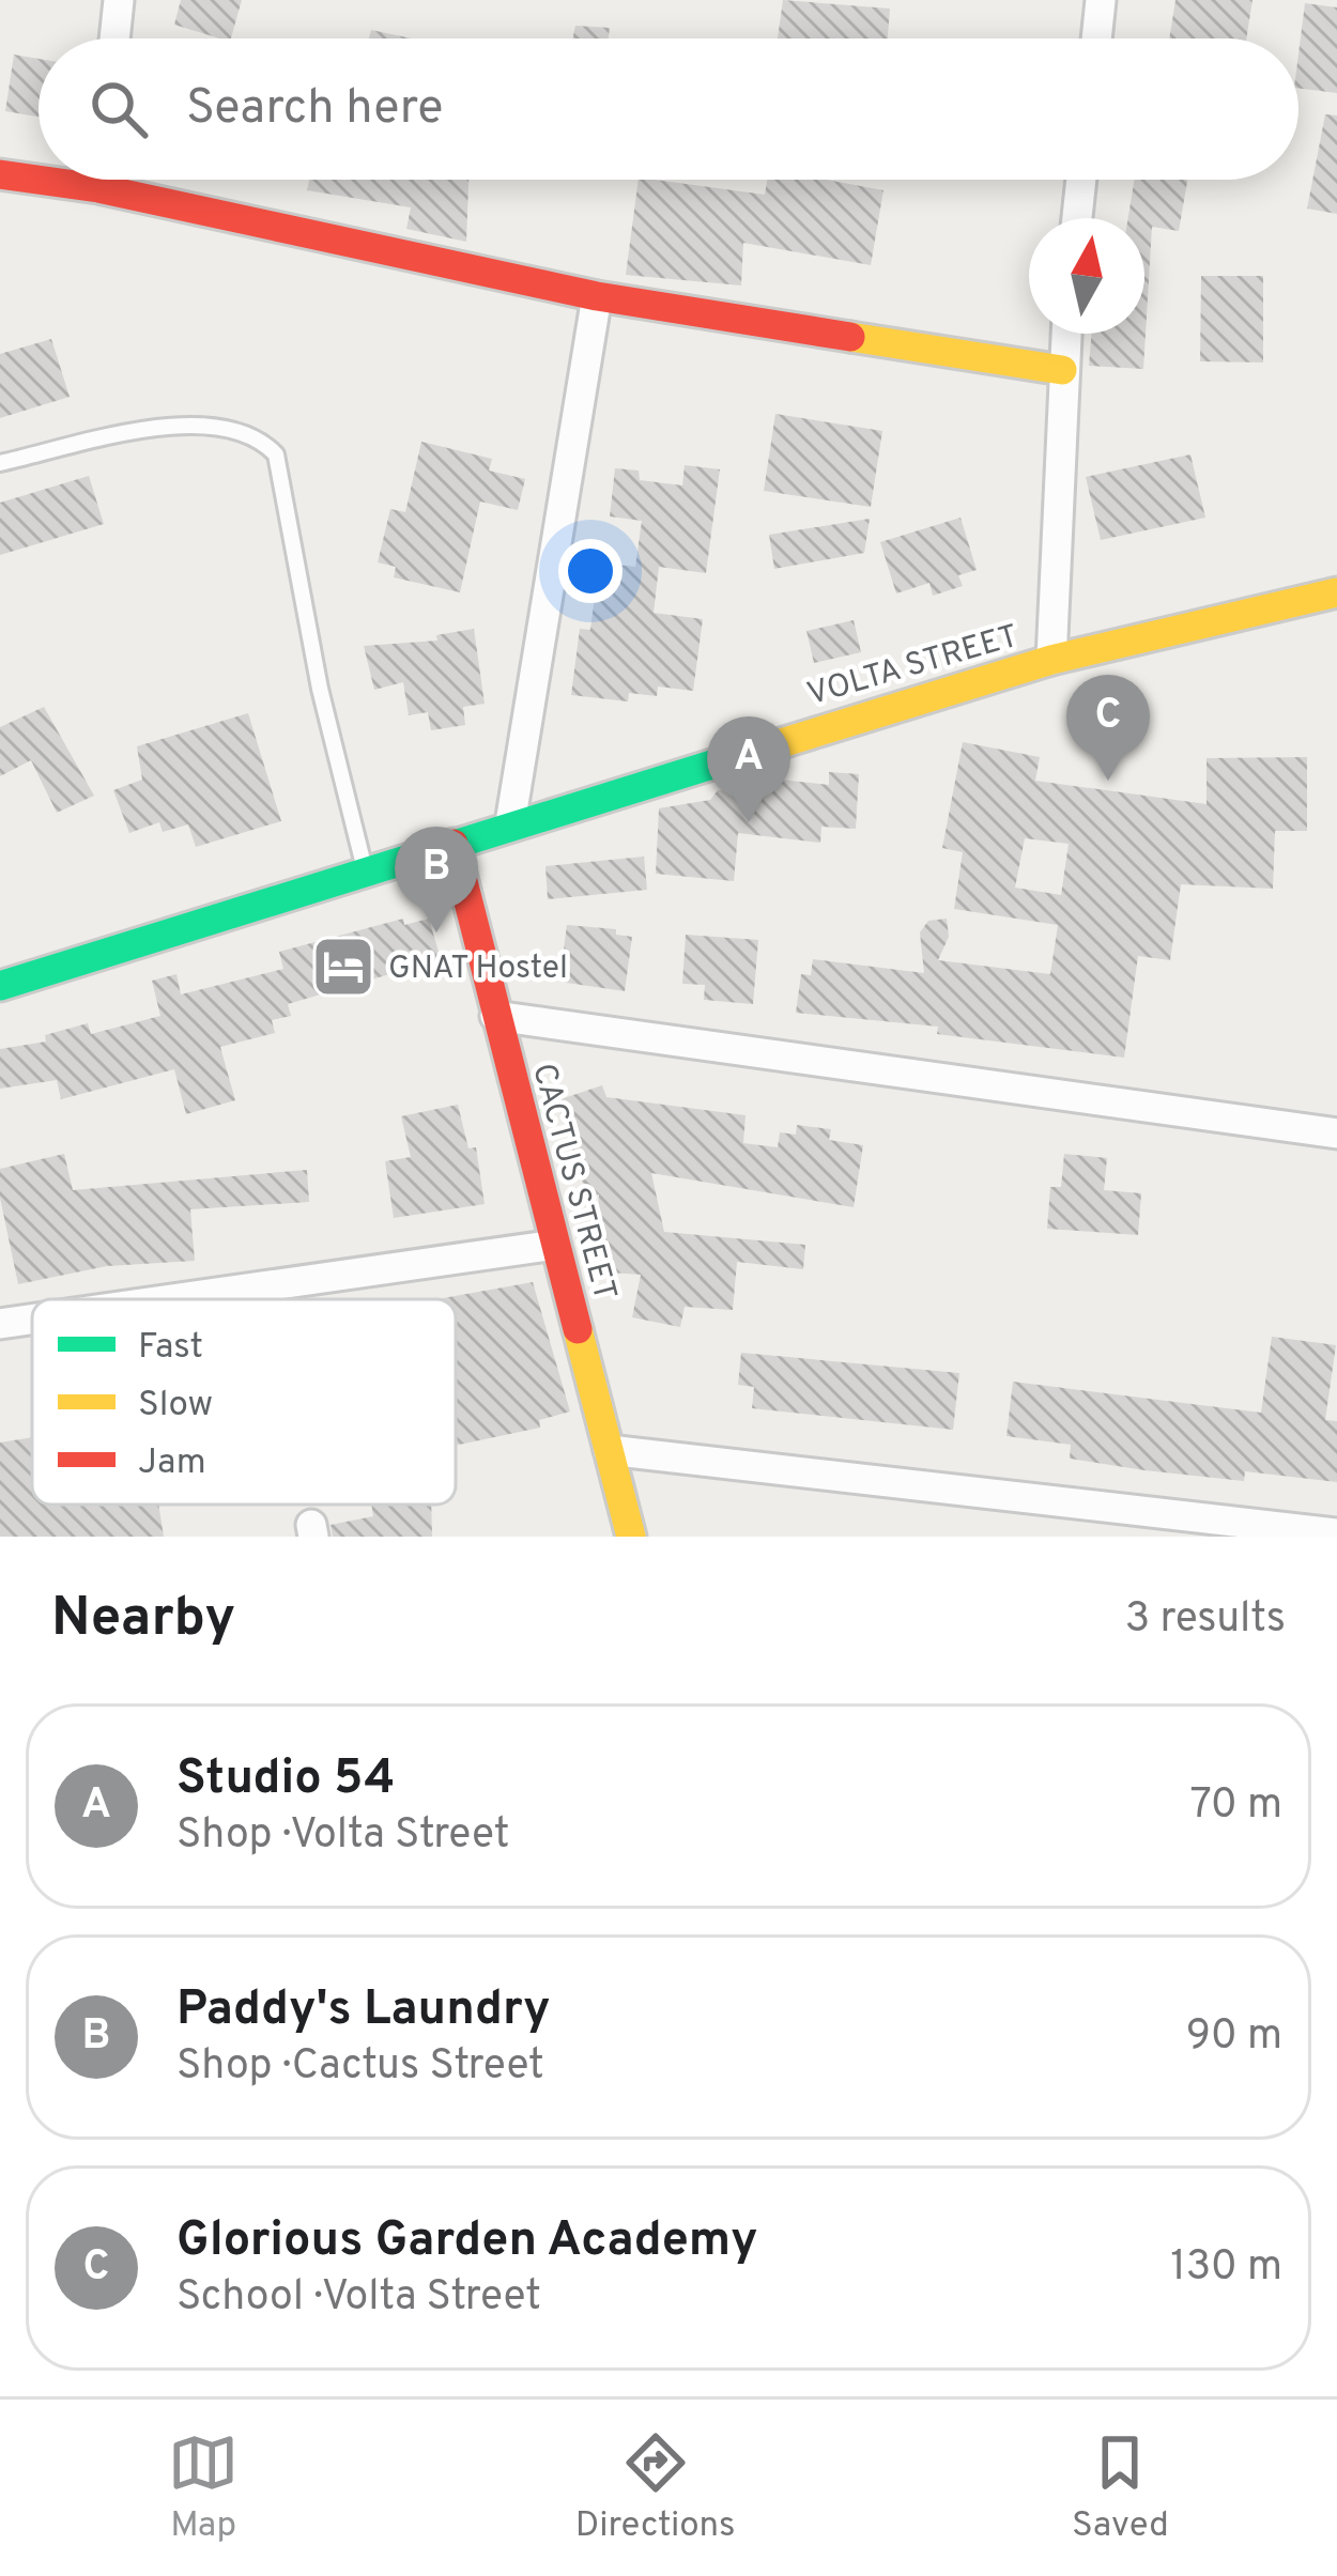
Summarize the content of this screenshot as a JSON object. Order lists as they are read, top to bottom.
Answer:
{
  "streets": {
    "street": ["VOLTA STREET", "CACTUS STREET"]
  },
  "crossings": [
    ["VOLTA STREET", "CACTUS STREET"]
  ],
  "places": {
    "hotel": ["GNAT Hostel"]
  },
  "legend": ["Fast", "Slow", "Jam"],
  "north": "top",
  "page": {
    "search": "Search here",
    "pins": ["C", "A", "B"],
    "heading": ["Nearby", "3 results"],
    "list": [
      {
        "mark": "A",
        "name": "Studio 54",
        "note": "Shop · Volta Street",
        "value": "70 m"
      },
      {
        "mark": "B",
        "name": "Paddy's Laundry",
        "note": "Shop · Cactus Street",
        "value": "90 m"
      },
      {
        "mark": "C",
        "name": "Glorious Garden Academy",
        "note": "School · Volta Street",
        "value": "130 m"
      }
    ],
    "nav": ["Map", "Directions", "Saved"]
  }
}
